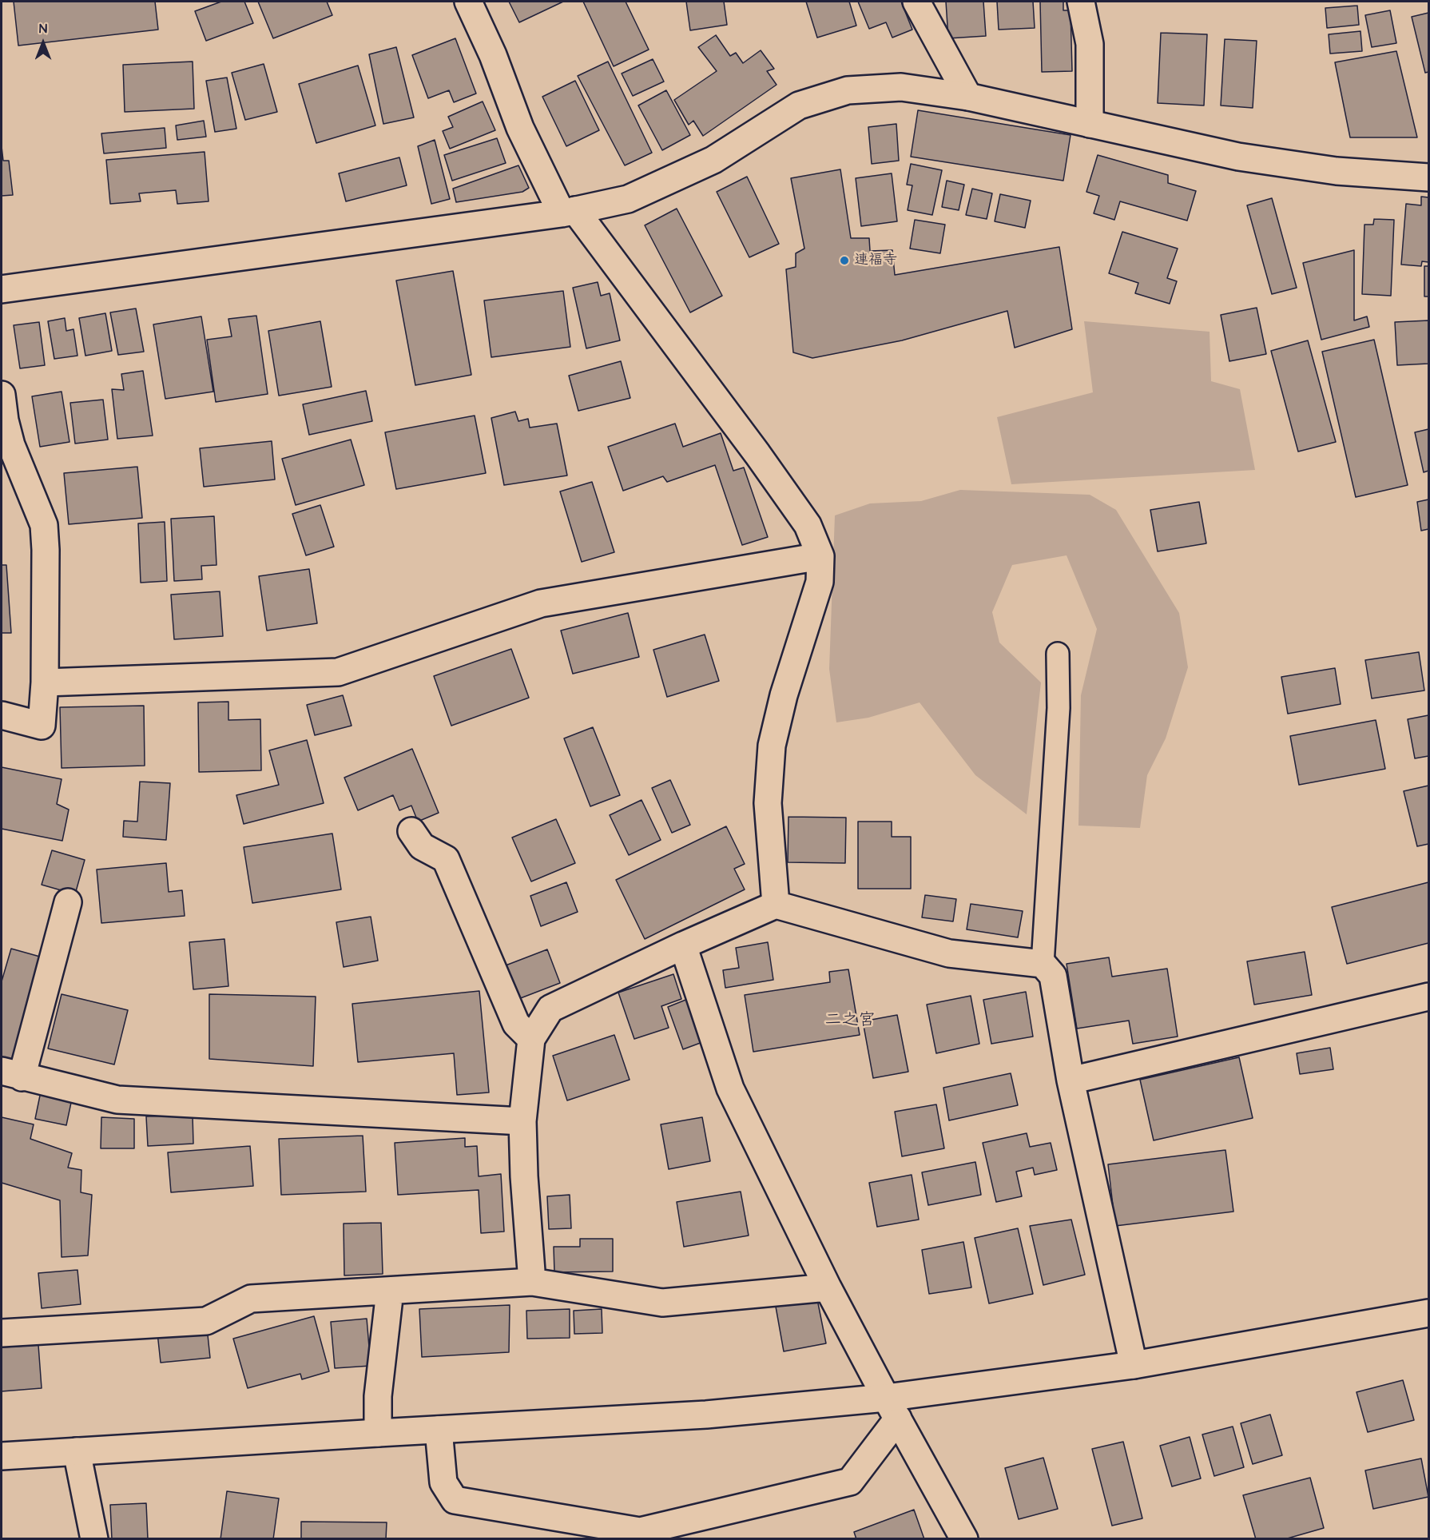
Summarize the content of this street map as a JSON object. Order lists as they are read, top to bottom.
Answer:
{
  "districts": ["二之宮"],
  "places": ["連福寺"],
  "north": "top"
}
